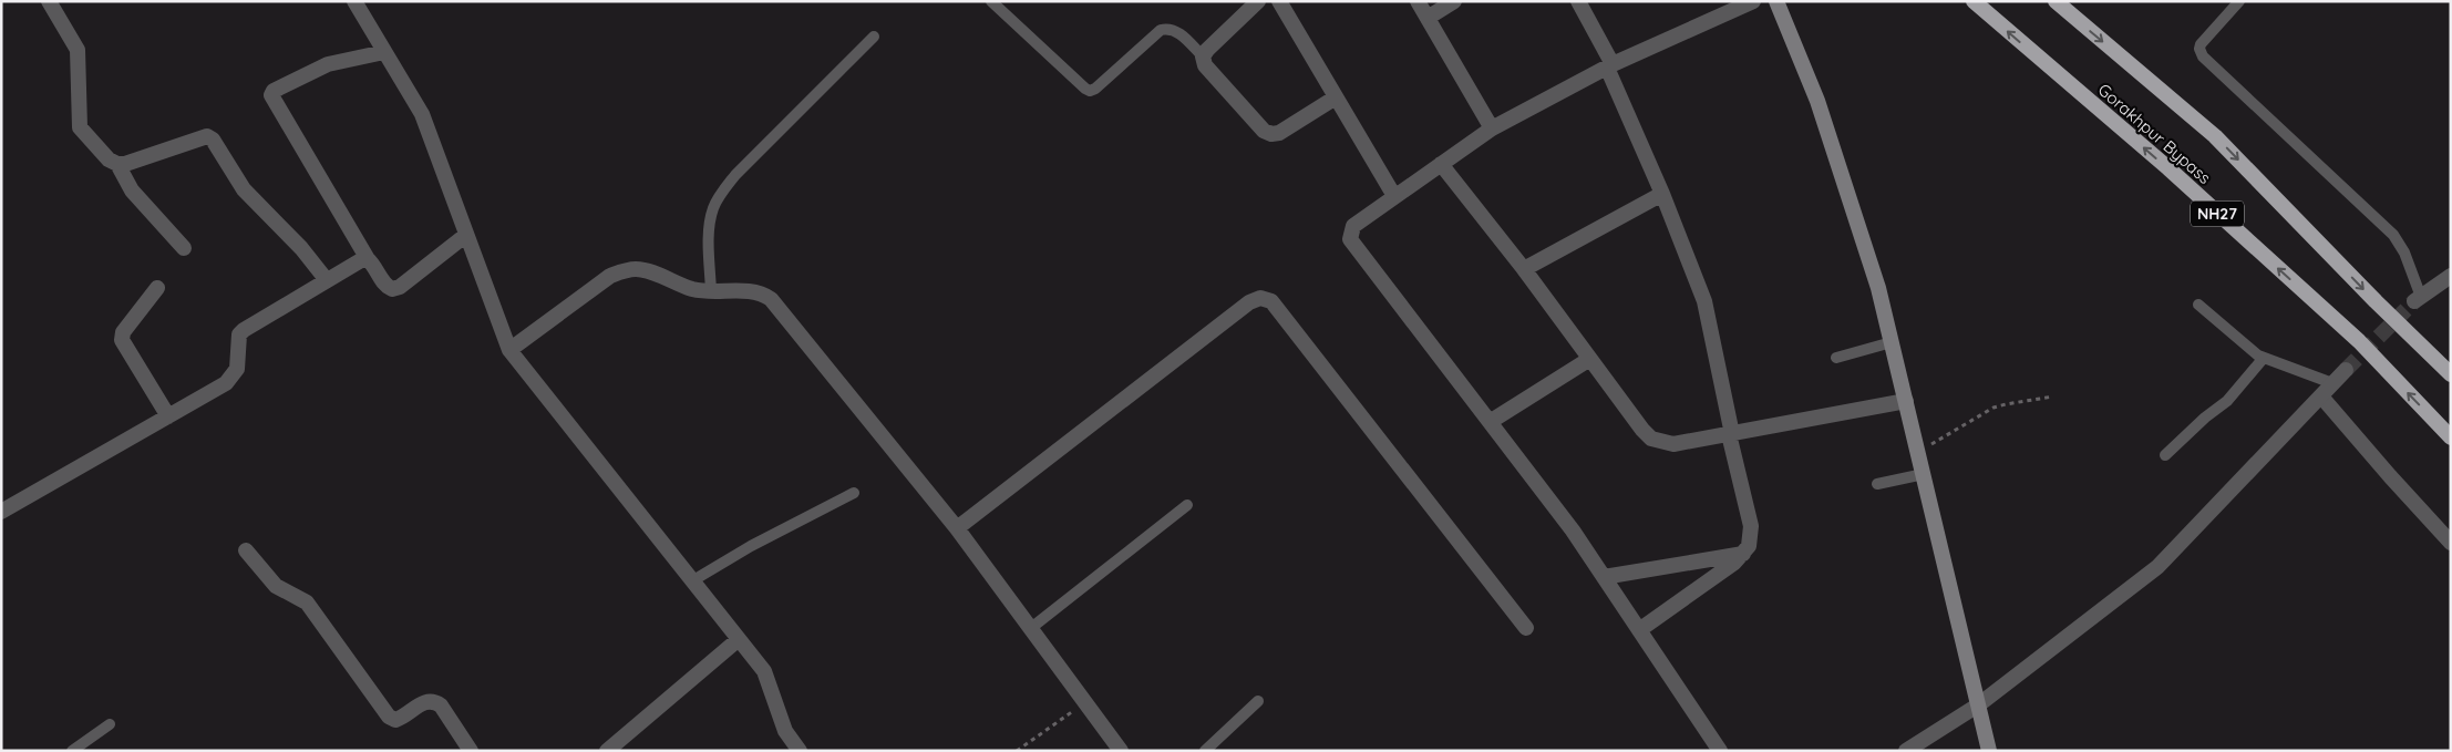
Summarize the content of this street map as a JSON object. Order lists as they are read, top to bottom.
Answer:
{
  "streets": {
    "highway": ["Gorakhpur Bypass", "NH27"]
  }
}
